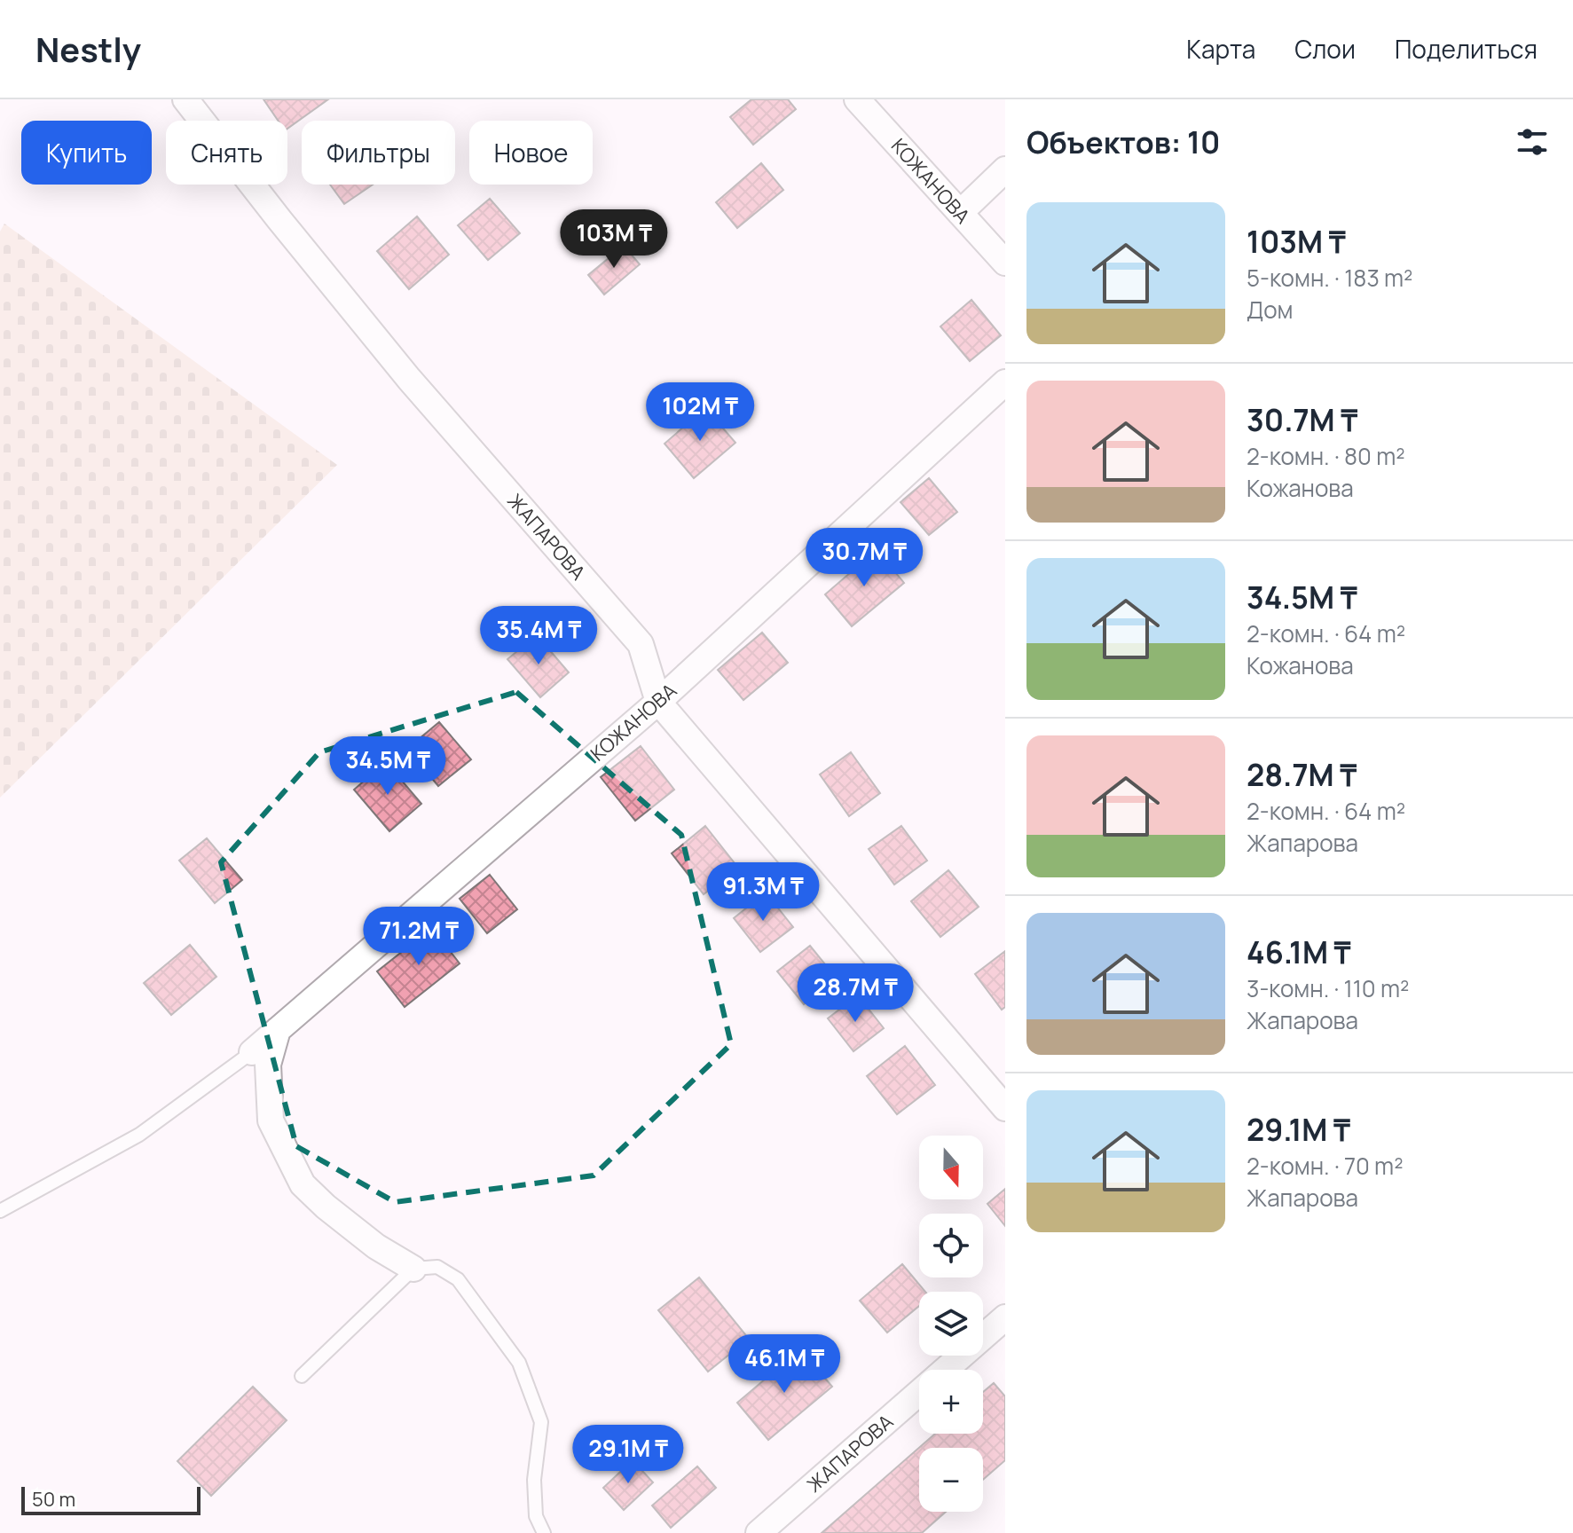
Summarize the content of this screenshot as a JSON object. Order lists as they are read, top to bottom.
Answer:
{
  "streets": {
    "street": ["КОЖАНОВА", "ЖАПАРОВА"]
  },
  "crossings": [
    ["КОЖАНОВА", "ЖАПАРОВА"]
  ],
  "scale_bar": "50 m",
  "north": "bottom",
  "page": {
    "header": "Nestly",
    "nav": ["Карта", "Слои", "Поделиться"],
    "heading": "Объектов: 10",
    "chip": [
      "Купить",
      "Снять",
      "Фильтры",
      "Новое"
    ],
    "list": [
      {
        "name": "103M ₸",
        "note": "5-комн. · 183 m² · Дом"
      },
      {
        "name": "30.7M ₸",
        "note": "2-комн. · 80 m² · Кожанова"
      },
      {
        "name": "34.5M ₸",
        "note": "2-комн. · 64 m² · Кожанова"
      },
      {
        "name": "28.7M ₸",
        "note": "2-комн. · 64 m² · Жапарова"
      },
      {
        "name": "46.1M ₸",
        "note": "3-комн. · 110 m² · Жапарова"
      },
      {
        "name": "29.1M ₸",
        "note": "2-комн. · 70 m² · Жапарова"
      }
    ],
    "price": [
      "103M ₸",
      "102M ₸",
      "30.7M ₸",
      "35.4M ₸",
      "34.5M ₸",
      "91.3M ₸",
      "71.2M ₸",
      "28.7M ₸",
      "46.1M ₸",
      "29.1M ₸"
    ],
    "map_buttons": ["+", "−"],
    "scale": "50 m"
  }
}
